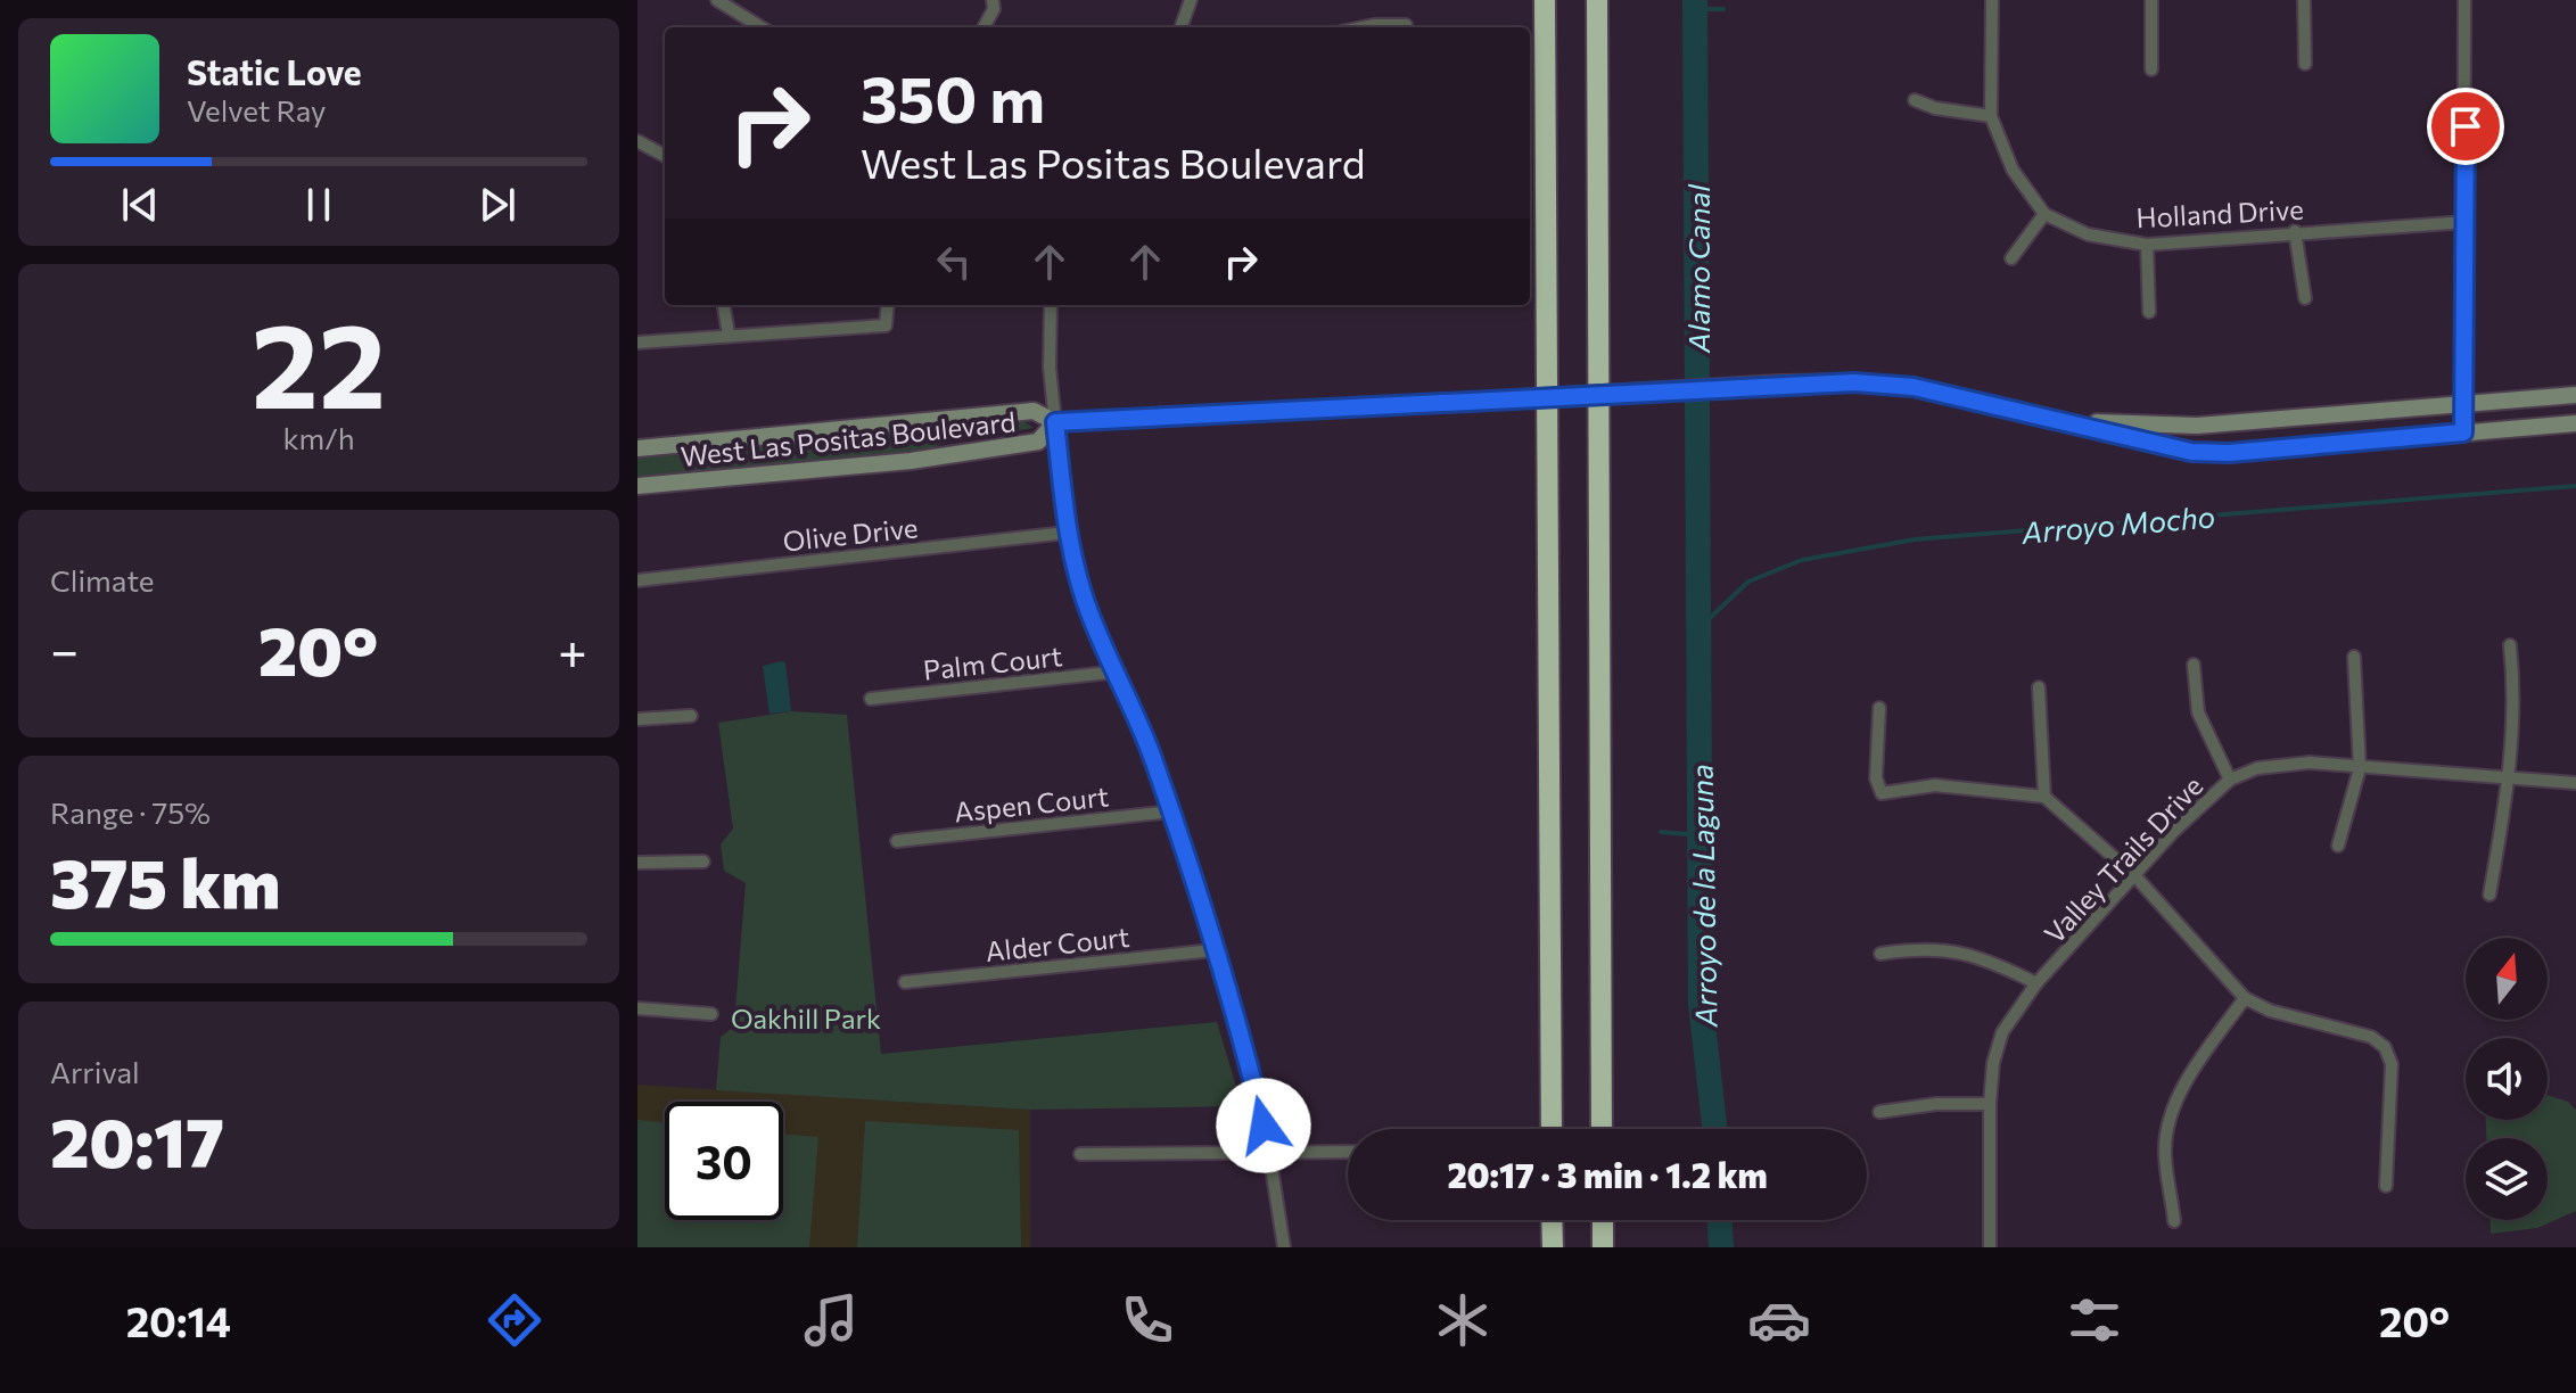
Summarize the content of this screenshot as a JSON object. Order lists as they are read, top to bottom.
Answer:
{
  "streets": {
    "main road": ["West Las Positas Boulevard"],
    "street": [
      "Holland Drive",
      "Olive Drive",
      "Palm Court",
      "Aspen Court",
      "Valley Trails Drive",
      "Alder Court"
    ]
  },
  "water": ["Alamo Canal", "Arroyo Mocho", "Arroyo de la Laguna"],
  "parks": ["Oakhill Park"],
  "north": "top",
  "page": {
    "turn": ["350 m", "West Las Positas Boulevard"],
    "song": ["Static Love", "Velvet Ray"],
    "tile": [
      ["22", "km/h"],
      "Climate",
      ["Range · 75%", "375 km"],
      ["Arrival", "20:17"]
    ],
    "heat": ["−", "20°", "+"],
    "limit": "30",
    "trip": "20:17 · 3 min · 1.2 km",
    "tabs": ["20:14", "20°"]
  }
}
